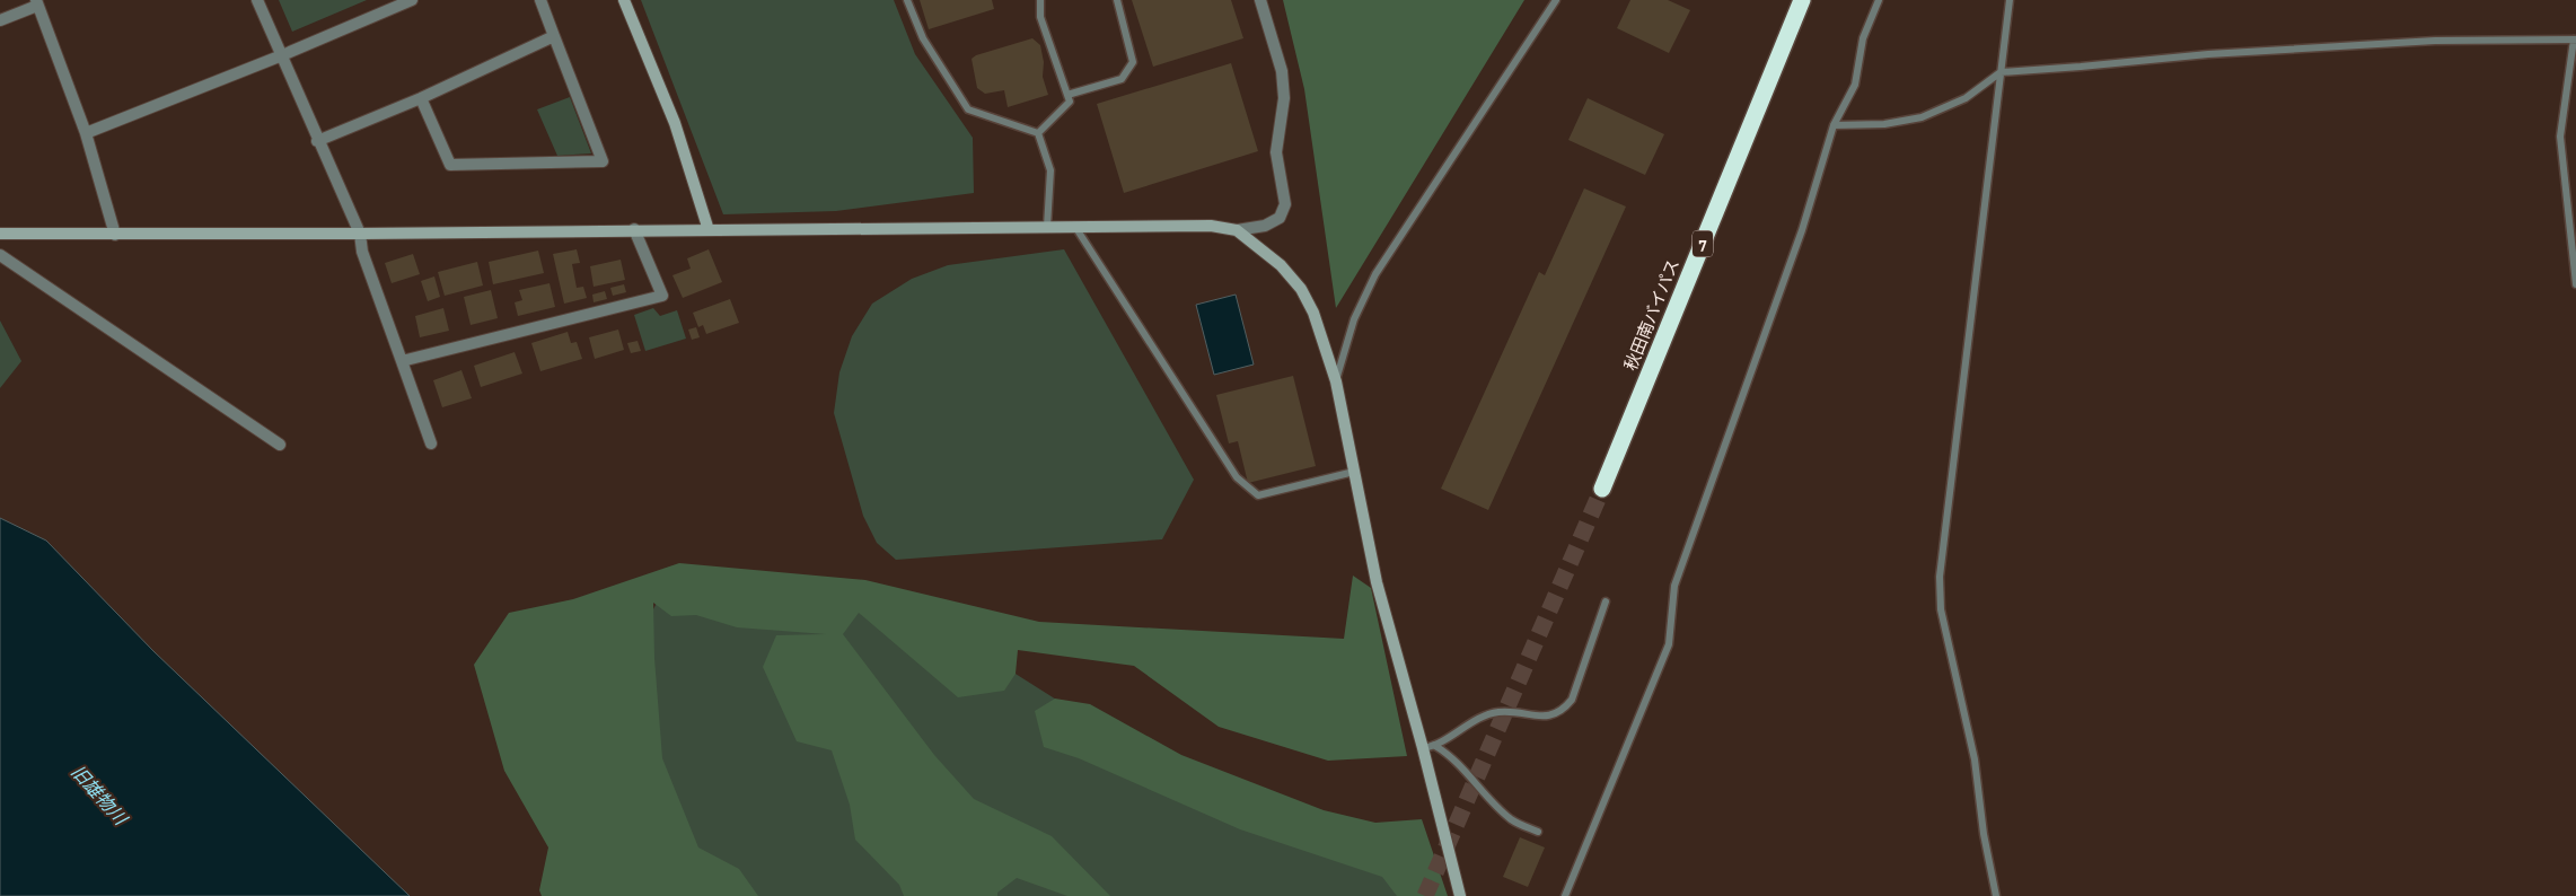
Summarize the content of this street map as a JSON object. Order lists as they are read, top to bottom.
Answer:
{
  "streets": {
    "highway": ["7", "秋田南バイパス"]
  },
  "water": ["旧雄物川"]
}
